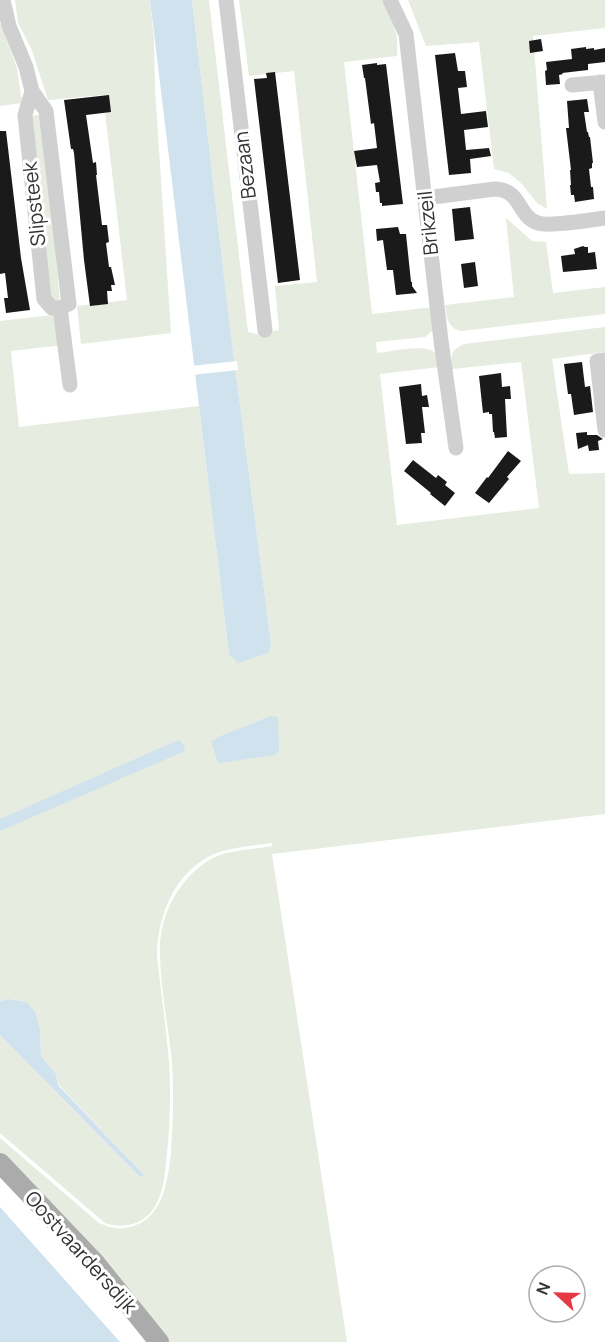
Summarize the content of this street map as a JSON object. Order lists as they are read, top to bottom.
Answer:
{
  "streets": {
    "main road": ["Oostvaardersdijk"],
    "street": ["Bezaan", "Slipsteek", "Brikzeil"]
  },
  "north": "left"
}
